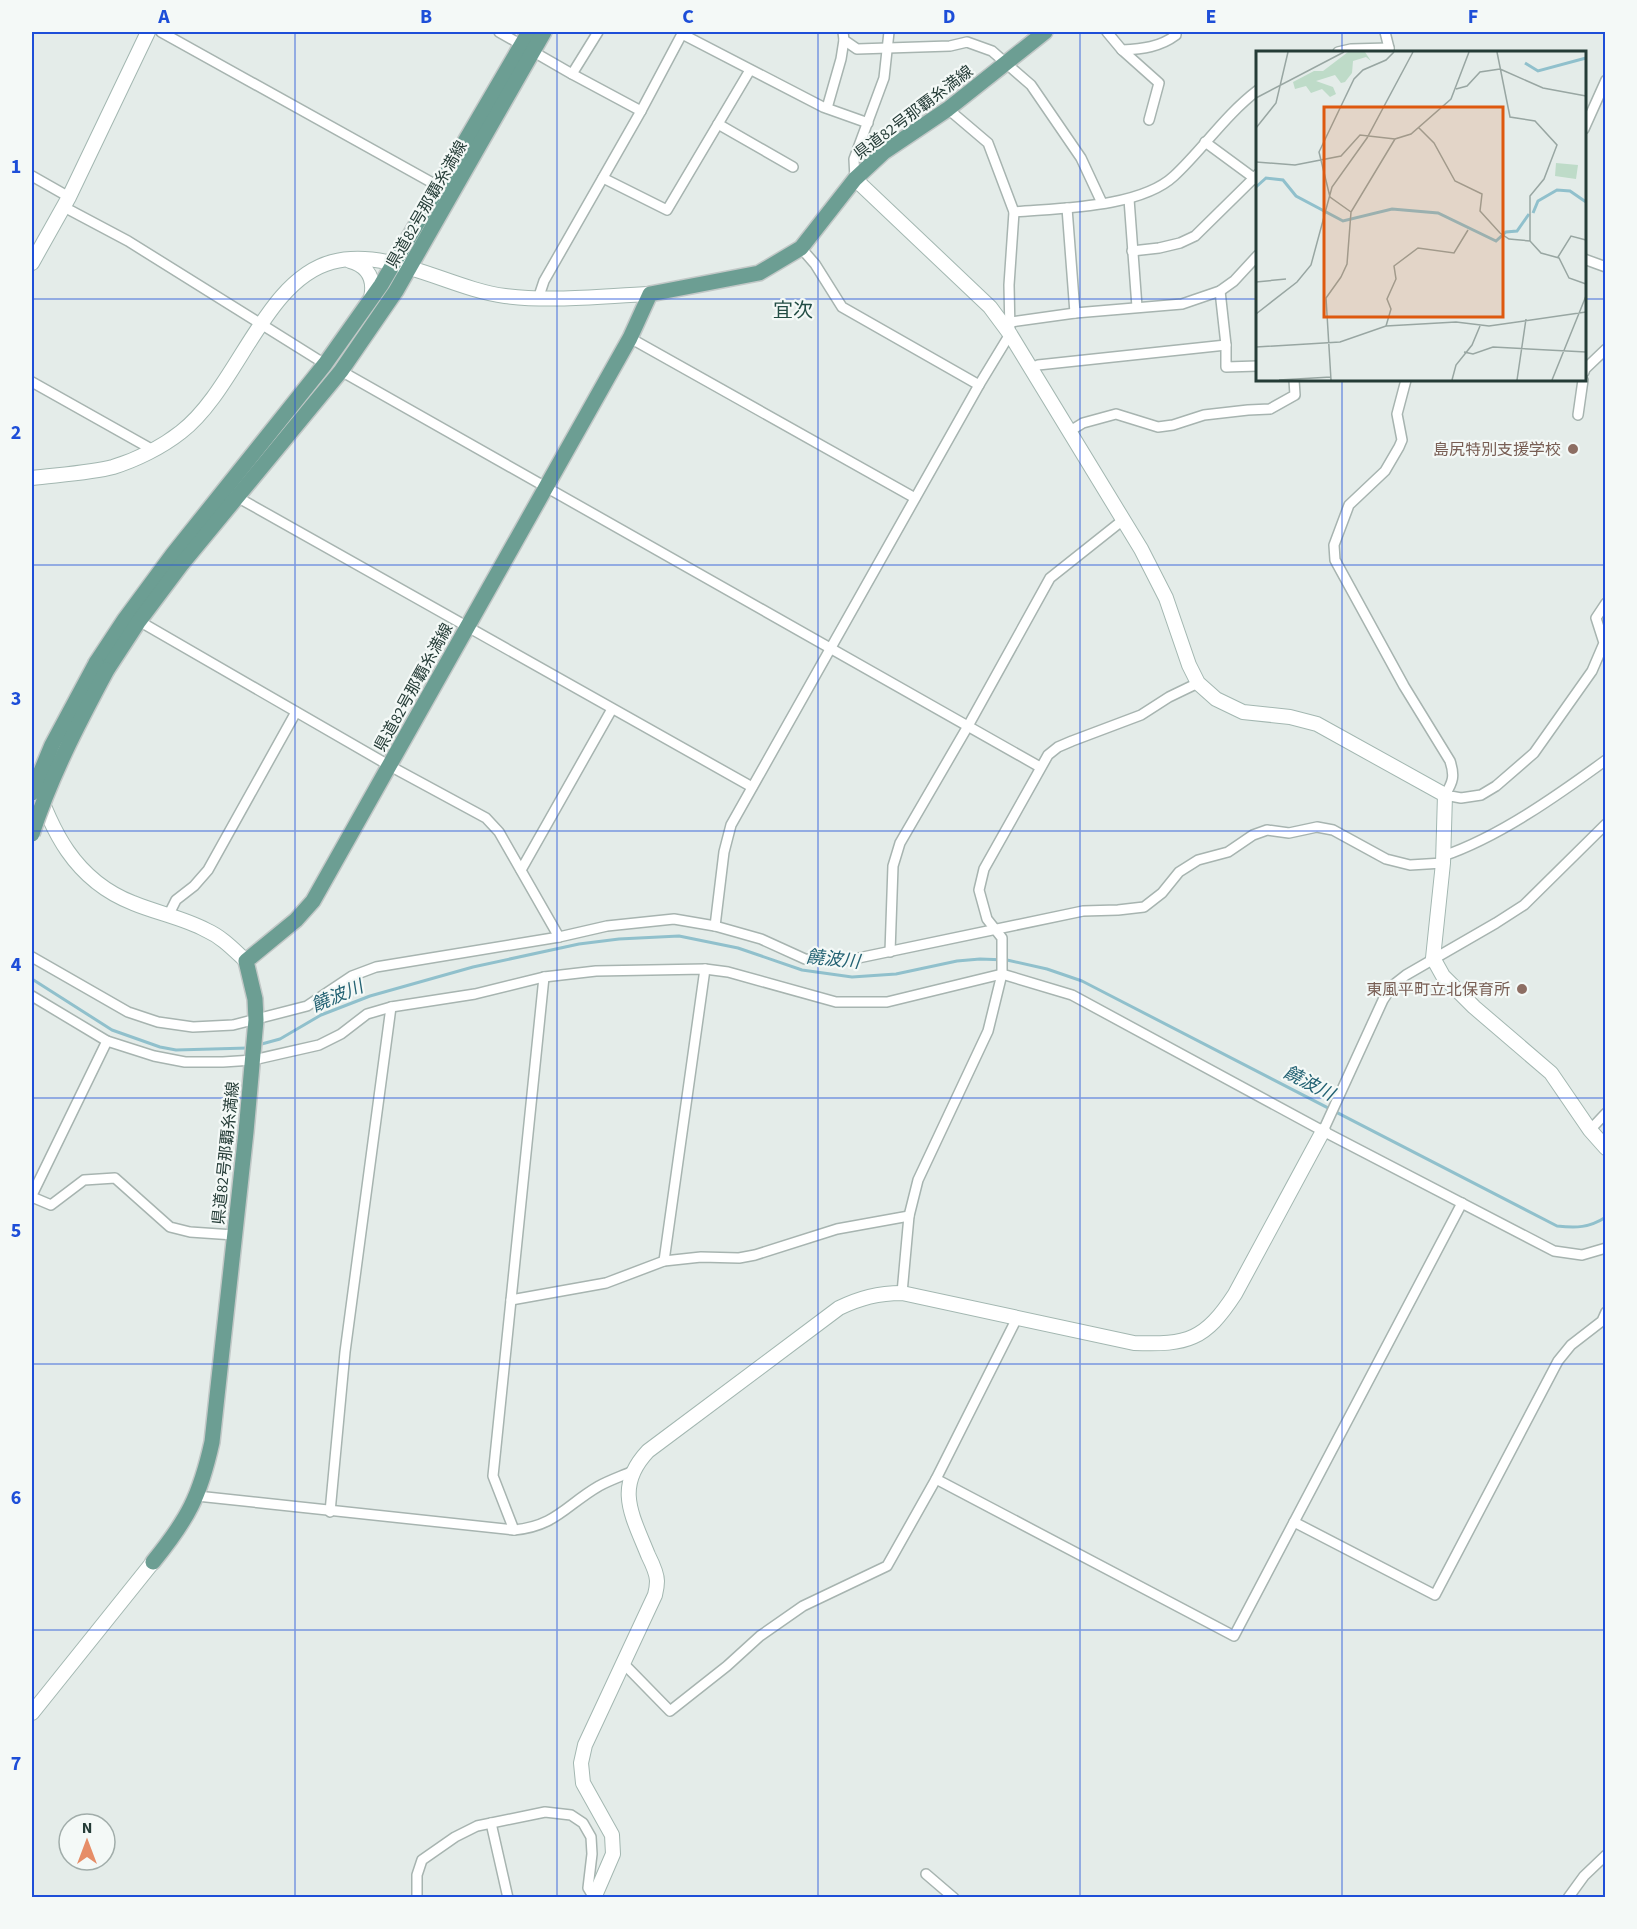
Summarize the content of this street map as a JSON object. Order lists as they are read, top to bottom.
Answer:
{
  "streets": {
    "main road": ["県道82号那覇糸満線"]
  },
  "districts": ["宜次"],
  "water": ["饒波川"],
  "places": ["島尻特別支援学校", "東風平町立北保育所"],
  "north": "top",
  "grid": {
    "columns": [
      "A",
      "B",
      "C",
      "D",
      "E",
      "F"
    ],
    "rows": [
      "1",
      "2",
      "3",
      "4",
      "5",
      "6",
      "7"
    ]
  }
}
